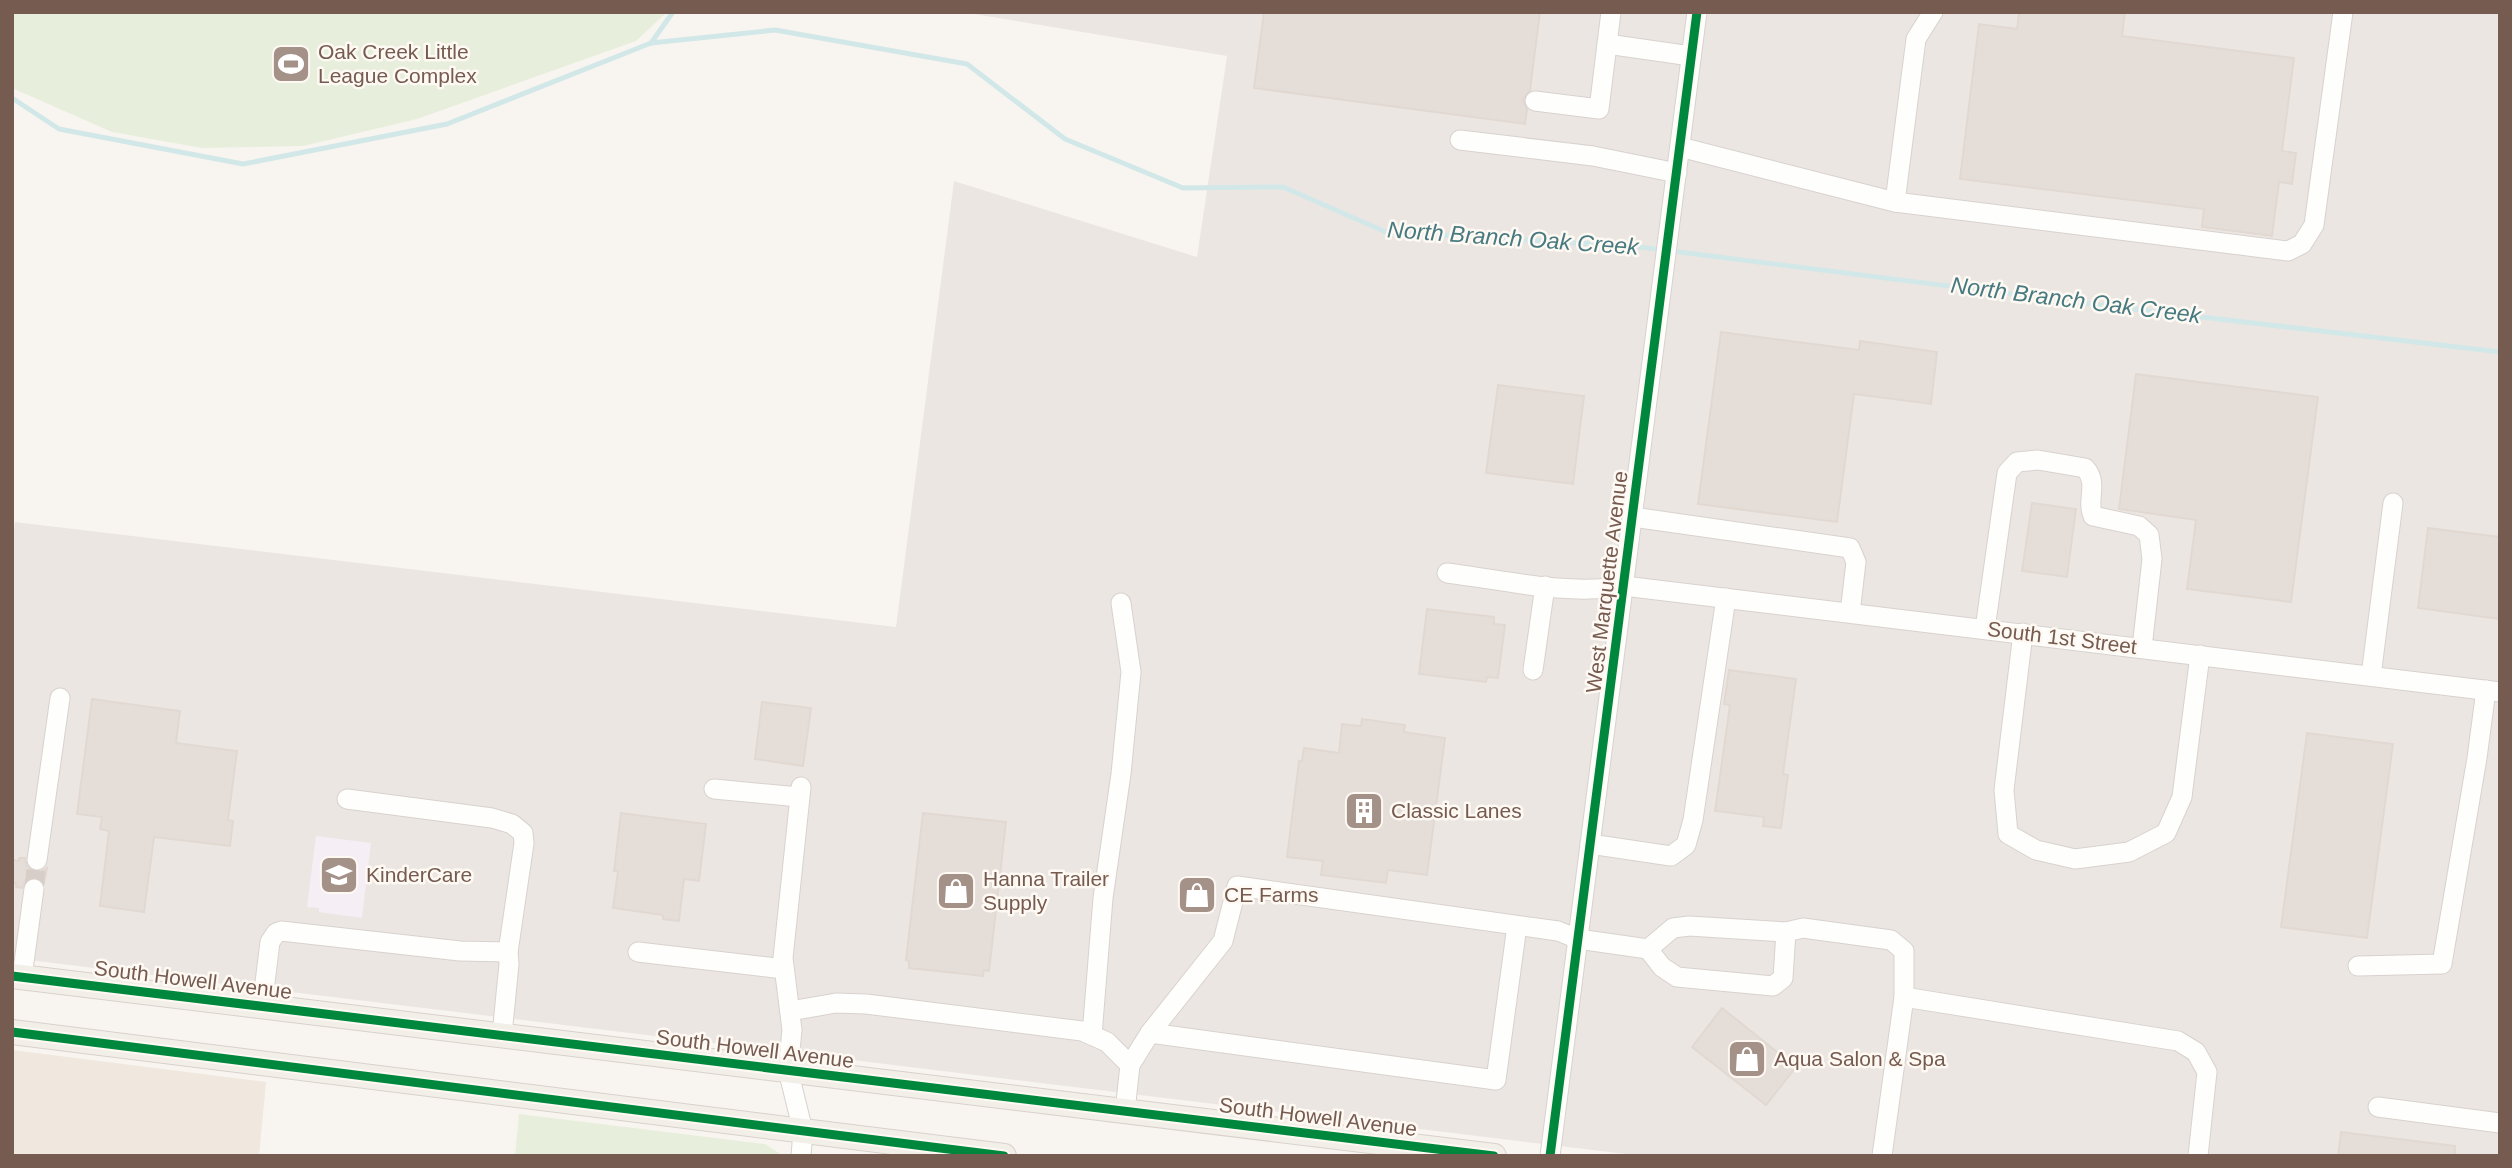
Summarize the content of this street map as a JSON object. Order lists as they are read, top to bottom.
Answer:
{
  "streets": {
    "main road": ["South Howell Avenue"],
    "street": ["West Marquette Avenue", "South 1st Street"]
  },
  "crossings": [
    ["West Marquette Avenue", "South 1st Street"]
  ],
  "water": ["North Branch Oak Creek"],
  "places": {
    "sports": ["Oak Creek Little League Complex"],
    "building": ["Classic Lanes"],
    "school or university": ["KinderCare"],
    "shop": ["Hanna Trailer Supply", "CE Farms", "Aqua Salon & Spa"]
  }
}
